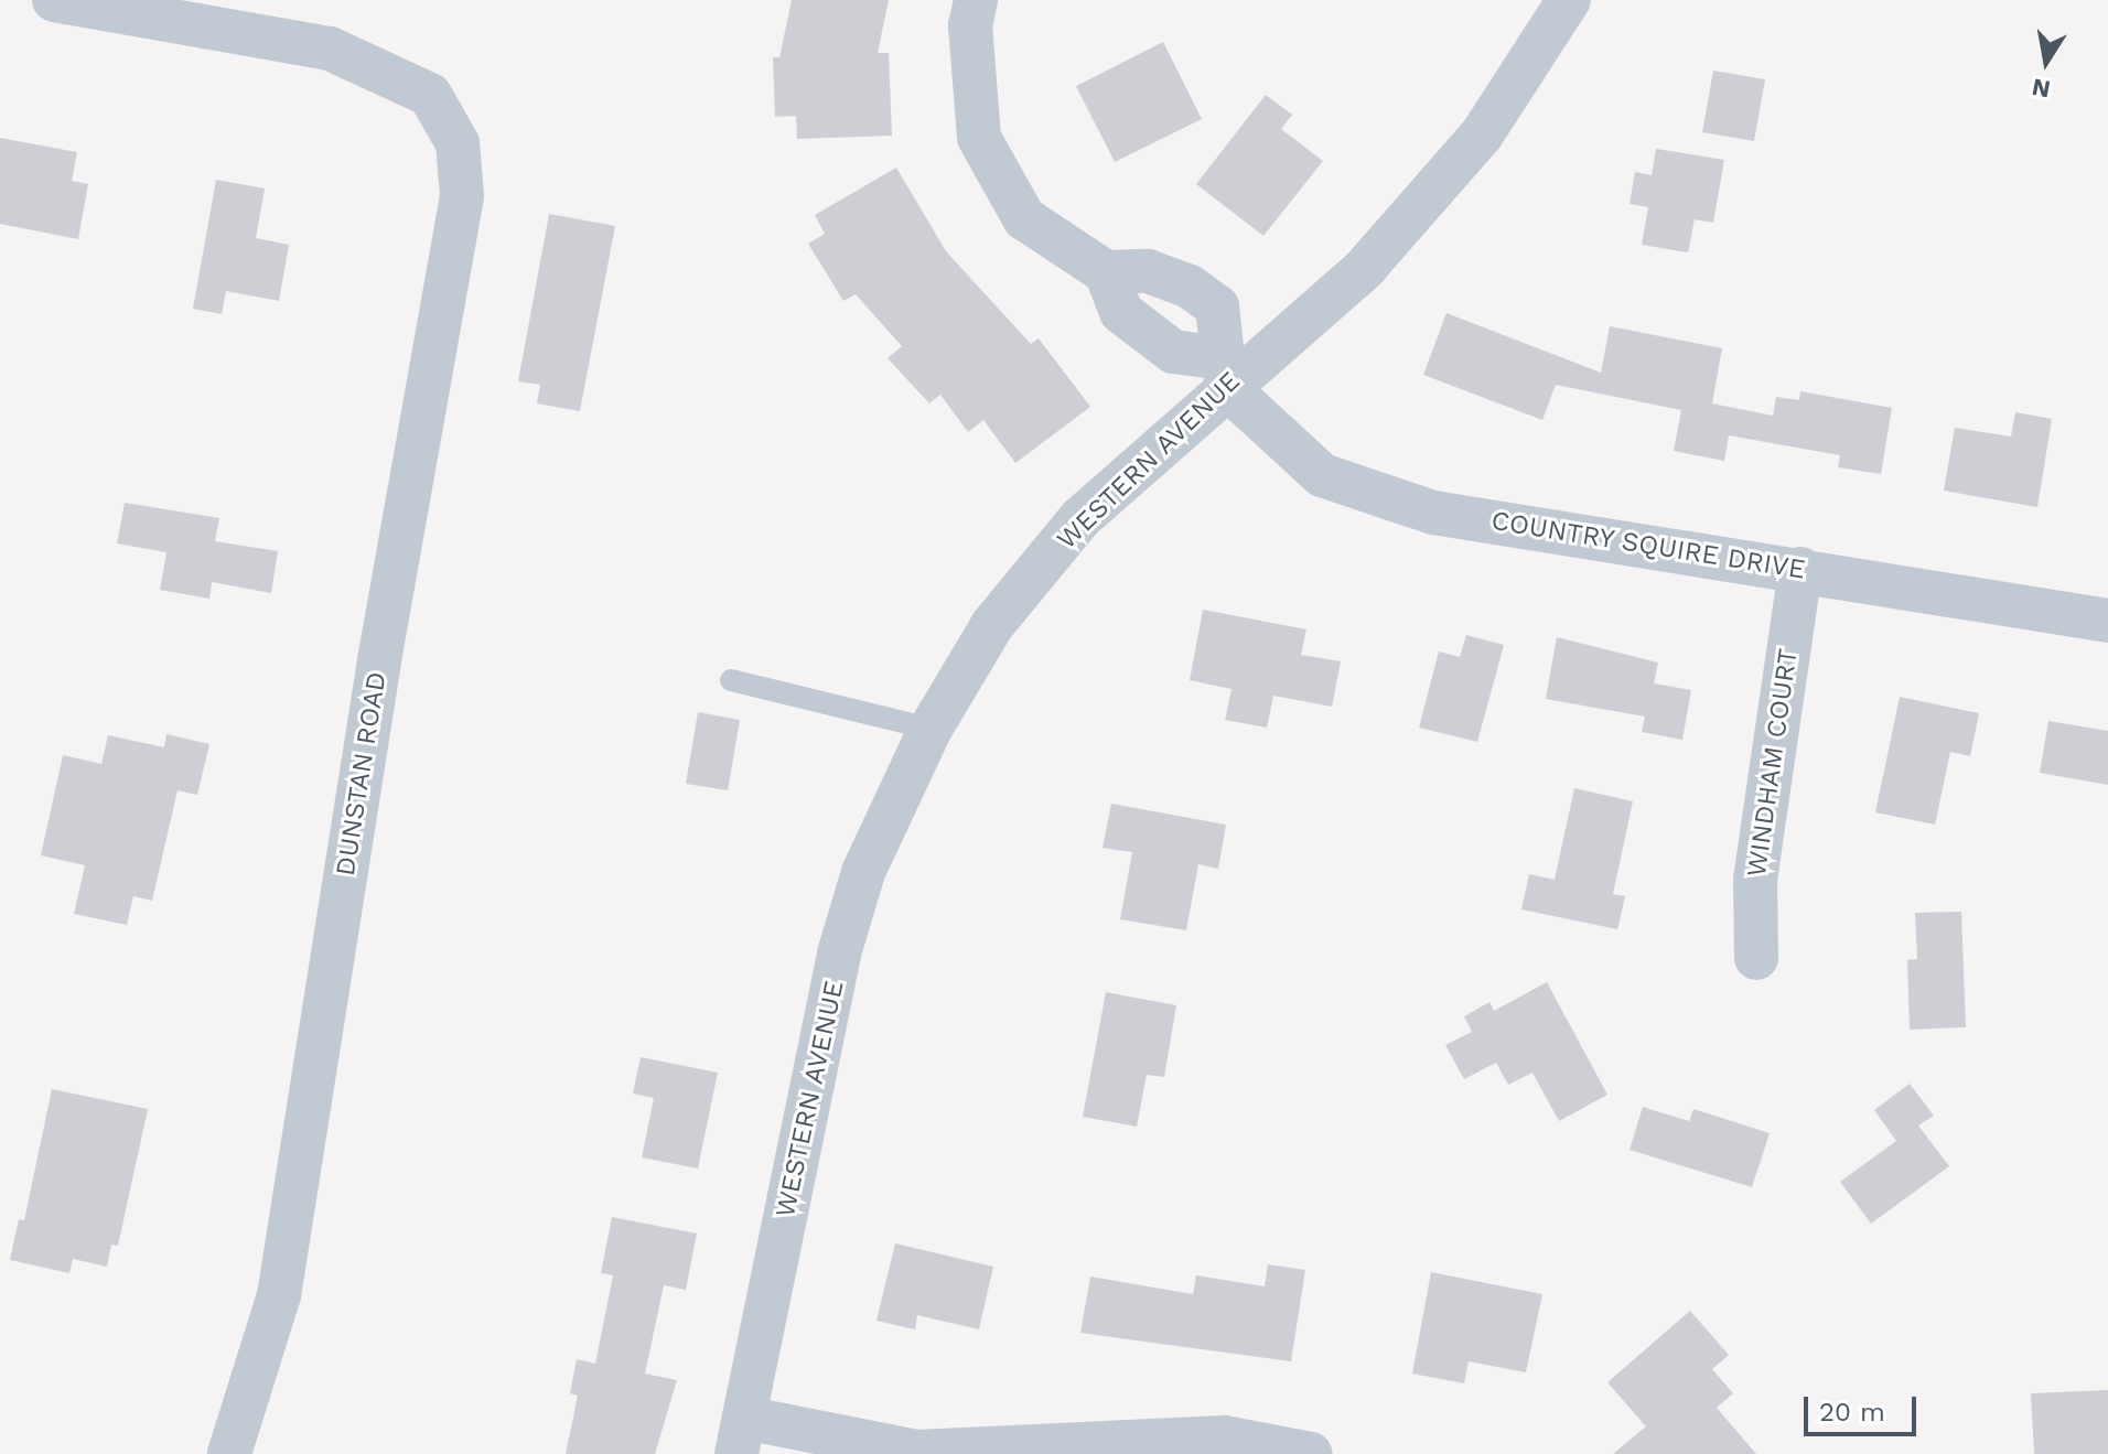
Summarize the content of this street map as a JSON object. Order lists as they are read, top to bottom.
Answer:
{
  "streets": {
    "street": [
      "WESTERN AVENUE",
      "COUNTRY SQUIRE DRIVE",
      "WINDHAM COURT",
      "DUNSTAN ROAD"
    ]
  },
  "crossings": [
    ["WESTERN AVENUE", "COUNTRY SQUIRE DRIVE"],
    ["COUNTRY SQUIRE DRIVE", "WINDHAM COURT"]
  ],
  "scale_bar": "20 m",
  "north": "bottom"
}
